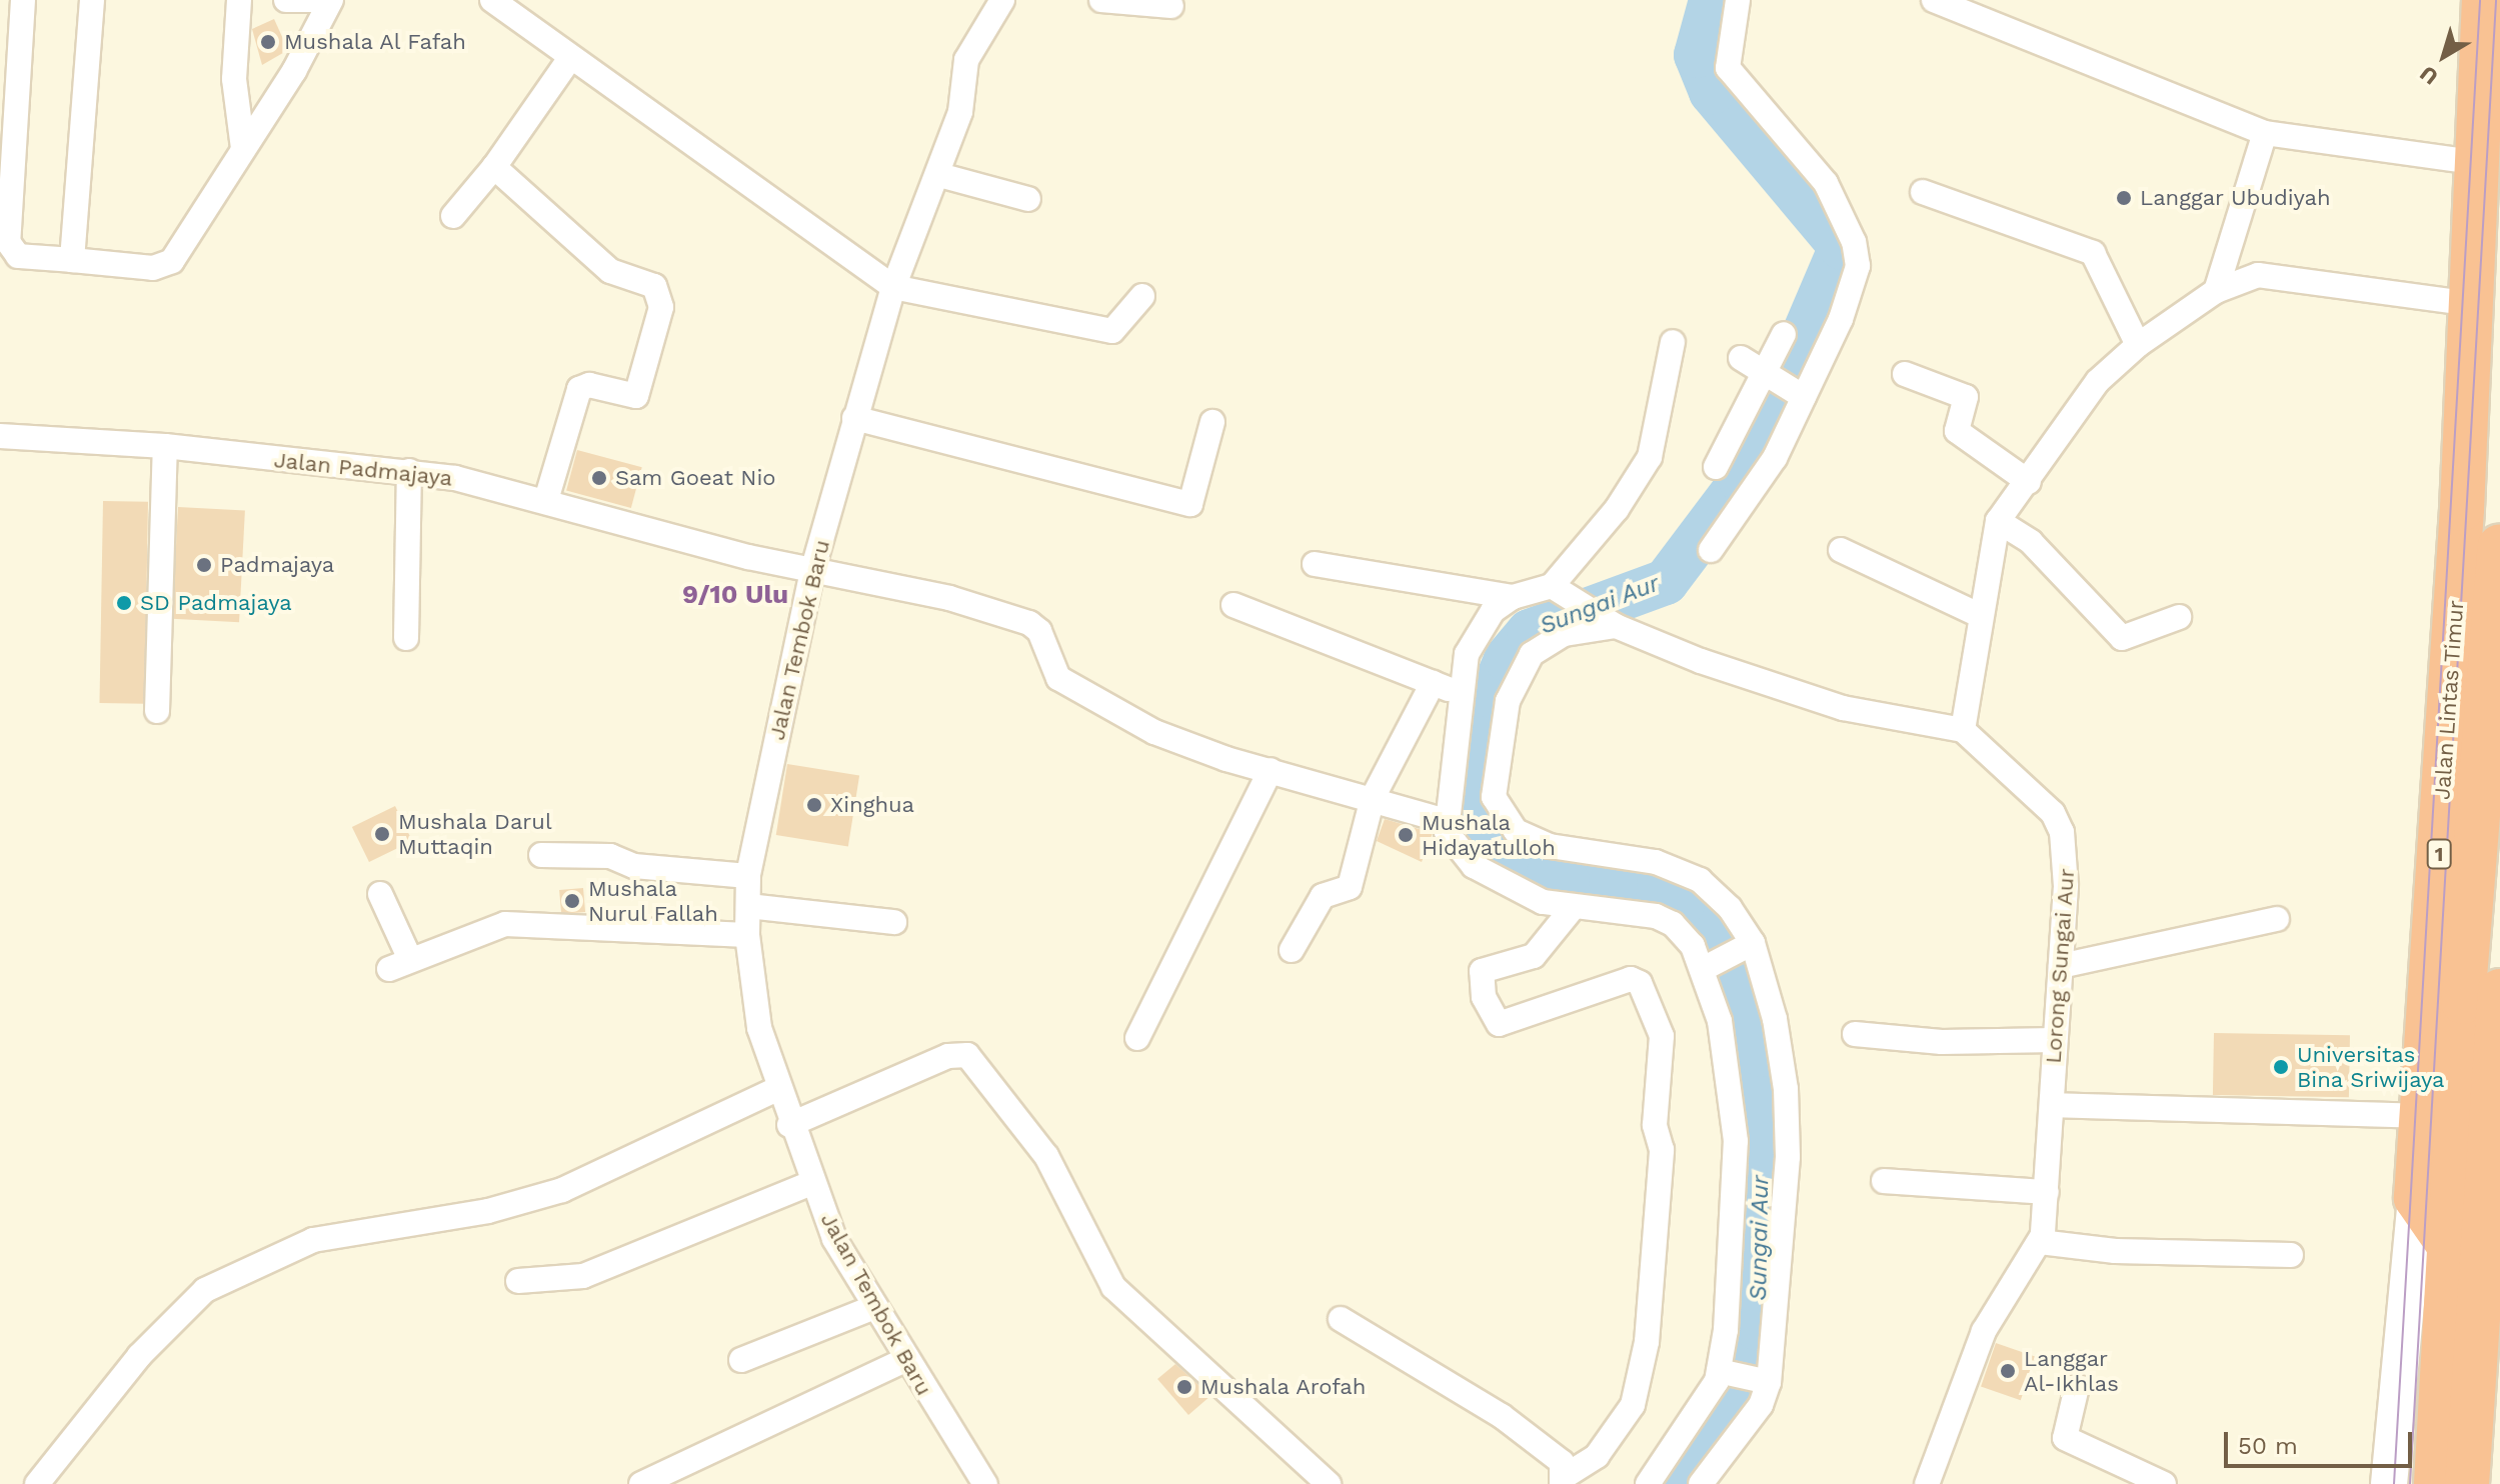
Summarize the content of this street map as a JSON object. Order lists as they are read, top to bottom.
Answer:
{
  "streets": {
    "highway": ["Jalan Lintas Timur", "1"],
    "street": ["Jalan Padmajaya", "Jalan Tembok Baru", "Lorong Sungai Aur"]
  },
  "crossings": [
    ["Jalan Padmajaya", "Jalan Tembok Baru"]
  ],
  "districts": ["9/10 Ulu"],
  "water": ["Sungai Aur"],
  "places": [
    "Mushala Al Fafah",
    "Langgar Ubudiyah",
    "Sam Goeat Nio",
    "Padmajaya",
    "SD Padmajaya",
    "Xinghua",
    "Mushala Darul Muttaqin",
    "Mushala Hidayatulloh",
    "Mushala Nurul Fallah",
    "Universitas Bina Sriwijaya",
    "Langgar Al-Ikhlas",
    "Mushala Arofah"
  ],
  "scale_bar": "50 m",
  "north": "bottom left"
}
